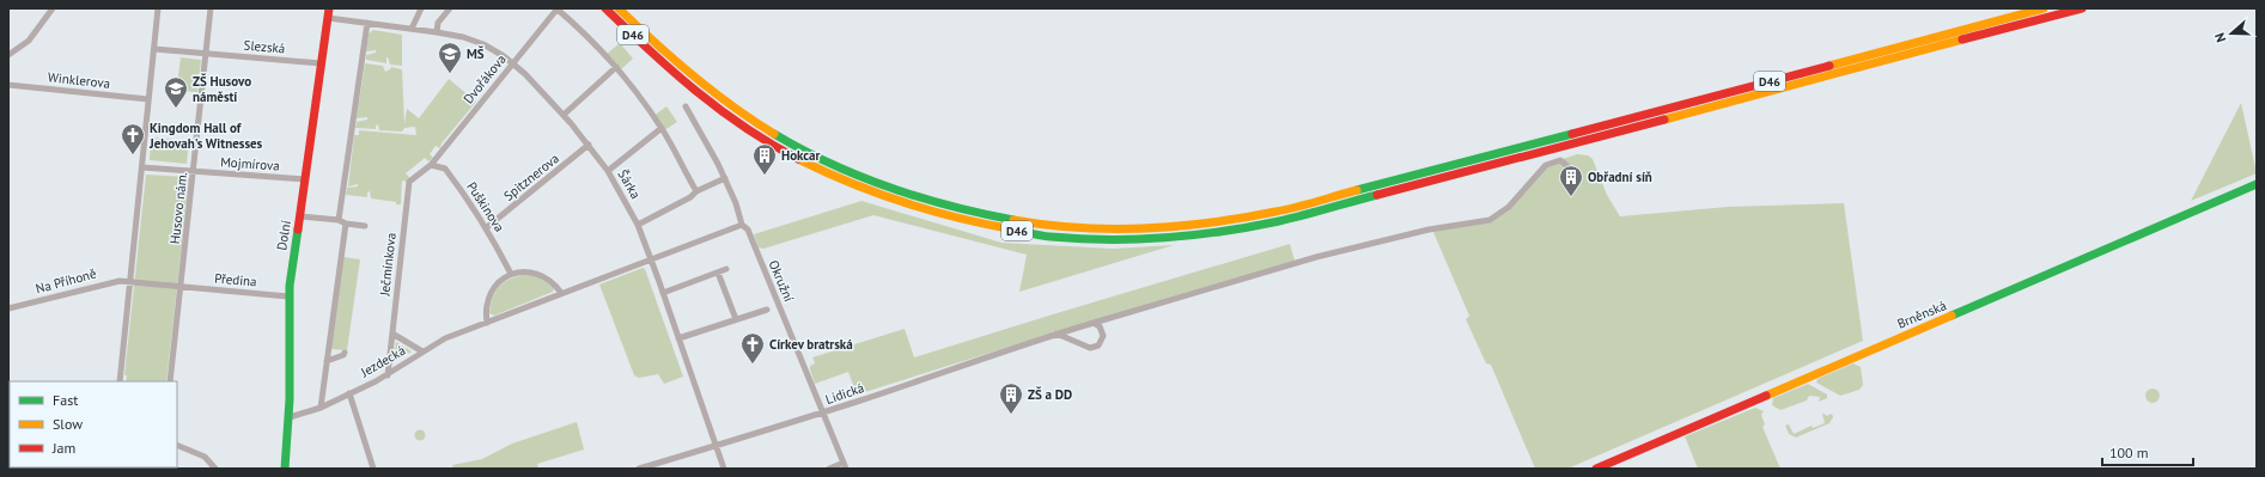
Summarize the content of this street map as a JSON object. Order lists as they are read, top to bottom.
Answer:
{
  "streets": {
    "main road": ["D46", "Dolní", "Brněnská"],
    "street": [
      "Slezská",
      "Dvořákova",
      "Winklerova",
      "Mojmírova",
      "Spitznerova",
      "Šárka",
      "Puškinova",
      "Husovo nám.",
      "Ječmínkova",
      "Předina",
      "Na Příhoně",
      "Okružní",
      "Jezdecká",
      "Lidická"
    ]
  },
  "crossings": [
    ["Slezská", "Husovo nám."],
    ["Slezská", "Dolní"],
    ["Dvořákova", "Šárka"],
    ["Dvořákova", "Puškinova"],
    ["Dvořákova", "Ječmínkova"],
    ["Mojmírova", "Husovo nám."],
    ["Mojmírova", "Dolní"],
    ["Spitznerova", "Šárka"],
    ["Spitznerova", "Puškinova"],
    ["Šárka", "Dolní"],
    ["Šárka", "Jezdecká"],
    ["Šárka", "Lidická"],
    ["Puškinova", "Ječmínkova"],
    ["Husovo nám.", "Předina"],
    ["Husovo nám.", "Na Příhoně"],
    ["Dolní", "Předina"],
    ["Dolní", "Jezdecká"],
    ["Ječmínkova", "Jezdecká"],
    ["Předina", "Na Příhoně"],
    ["Okružní", "Jezdecká"],
    ["Okružní", "Lidická"]
  ],
  "places": {
    "school or university": ["MŠ", "ZŠ Husovo náměstí"],
    "church": ["Kingdom Hall of Jehovah's Witnesses", "Církev bratrská"],
    "building": ["Hokcar", "Obřadní síň", "ZŠ a DD"]
  },
  "legend": ["Fast", "Slow", "Jam"],
  "scale_bar": "100 m",
  "north": "left"
}
